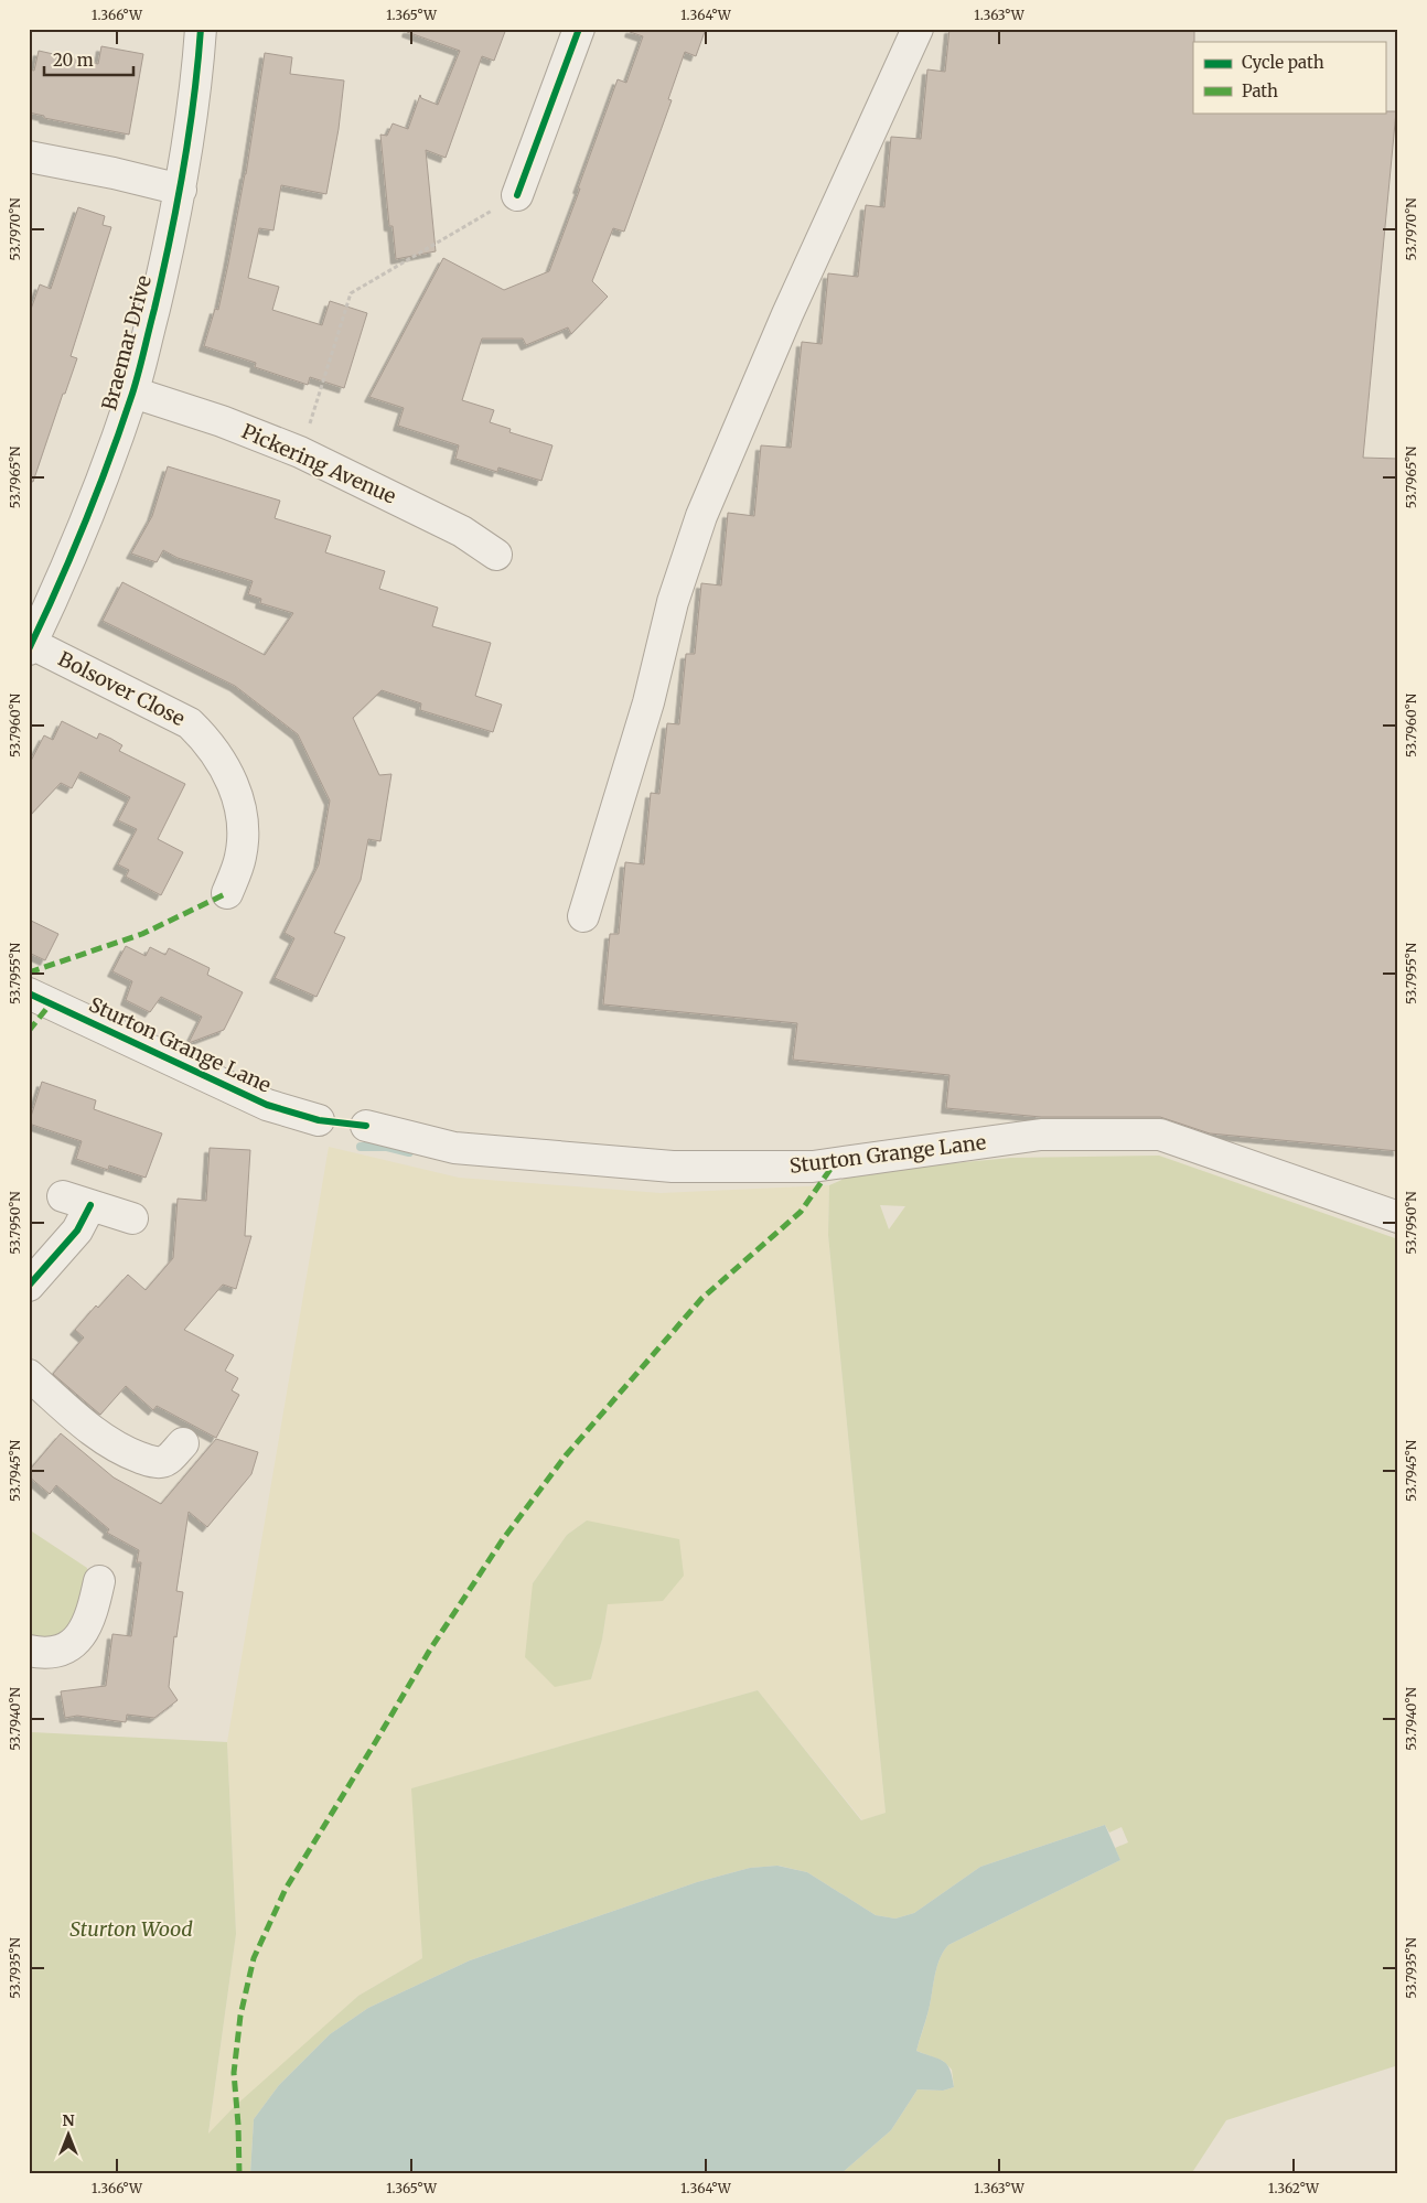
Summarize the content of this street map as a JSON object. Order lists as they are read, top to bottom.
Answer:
{
  "streets": {
    "street": [
      "Braemar Drive",
      "Pickering Avenue",
      "Bolsover Close",
      "Sturton Grange Lane"
    ]
  },
  "crossings": [
    ["Braemar Drive", "Pickering Avenue"],
    ["Braemar Drive", "Bolsover Close"]
  ],
  "parks": ["Sturton Wood"],
  "legend": ["Cycle path", "Path"],
  "scale_bar": "20 m",
  "north": "top",
  "coordinates": [
    "1.366°W",
    "1.365°W",
    "1.364°W",
    "1.363°W",
    "53.7970°N",
    "53.7965°N",
    "53.7960°N",
    "53.7955°N",
    "53.7950°N",
    "53.7945°N",
    "53.7940°N",
    "53.7935°N",
    "1.362°W"
  ]
}
